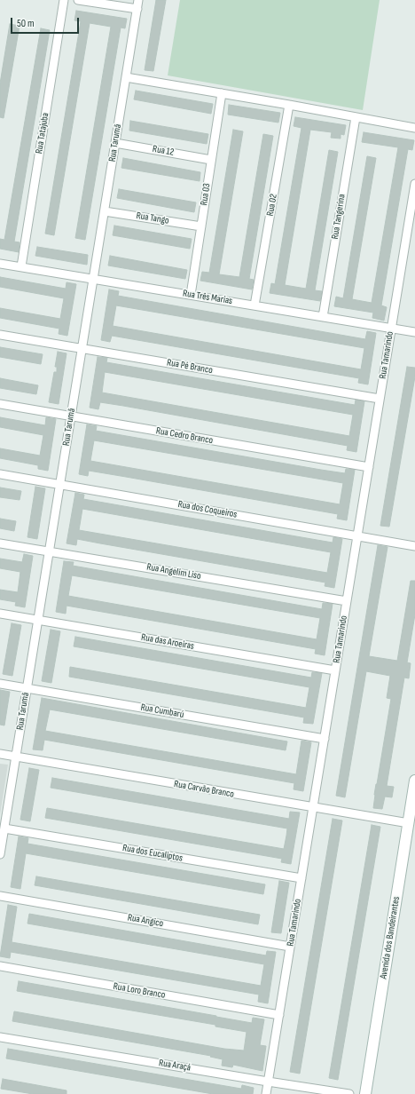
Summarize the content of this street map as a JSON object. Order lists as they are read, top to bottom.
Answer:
{
  "streets": {
    "street": [
      "Rua Tatajuba",
      "Rua Tarumã",
      "Rua 12",
      "Rua 03",
      "Rua 02",
      "Rua Tangerina",
      "Rua Tango",
      "Rua Três Marias",
      "Rua Tamarindo",
      "Rua Pé Branco",
      "Rua Cedro Branco",
      "Rua dos Coqueiros",
      "Rua Angelim Liso",
      "Rua das Aroeiras",
      "Rua Cumbarú",
      "Rua Carvão Branco",
      "Rua dos Eucaliptos",
      "Rua Angico",
      "Avenida dos Bandeirantes",
      "Rua Loro Branco",
      "Rua Araçá"
    ]
  },
  "crossings": [
    ["Rua Tatajuba", "Rua Três Marias"],
    ["Rua Tarumã", "Rua 12"],
    ["Rua Tarumã", "Rua Tango"],
    ["Rua Tarumã", "Rua Três Marias"],
    ["Rua Tarumã", "Rua Pé Branco"],
    ["Rua Tarumã", "Rua Cedro Branco"],
    ["Rua Tarumã", "Rua dos Coqueiros"],
    ["Rua Tarumã", "Rua Angelim Liso"],
    ["Rua Tarumã", "Rua das Aroeiras"],
    ["Rua Tarumã", "Rua Cumbarú"],
    ["Rua Tarumã", "Rua Carvão Branco"],
    ["Rua Tarumã", "Rua dos Eucaliptos"],
    ["Rua 12", "Rua 03"],
    ["Rua 03", "Rua Tango"],
    ["Rua 03", "Rua Três Marias"],
    ["Rua 02", "Rua Três Marias"],
    ["Rua Tangerina", "Rua Três Marias"],
    ["Rua Três Marias", "Rua Tamarindo"],
    ["Rua Tamarindo", "Rua Pé Branco"],
    ["Rua Tamarindo", "Rua Cedro Branco"],
    ["Rua Tamarindo", "Rua dos Coqueiros"],
    ["Rua Tamarindo", "Rua Angelim Liso"],
    ["Rua Tamarindo", "Rua das Aroeiras"],
    ["Rua Tamarindo", "Rua Cumbarú"],
    ["Rua Tamarindo", "Rua Carvão Branco"],
    ["Rua Tamarindo", "Rua dos Eucaliptos"],
    ["Rua Tamarindo", "Rua Angico"],
    ["Rua Tamarindo", "Rua Loro Branco"],
    ["Rua Tamarindo", "Rua Araçá"],
    ["Rua Carvão Branco", "Avenida dos Bandeirantes"]
  ],
  "scale_bar": "50 m"
}
